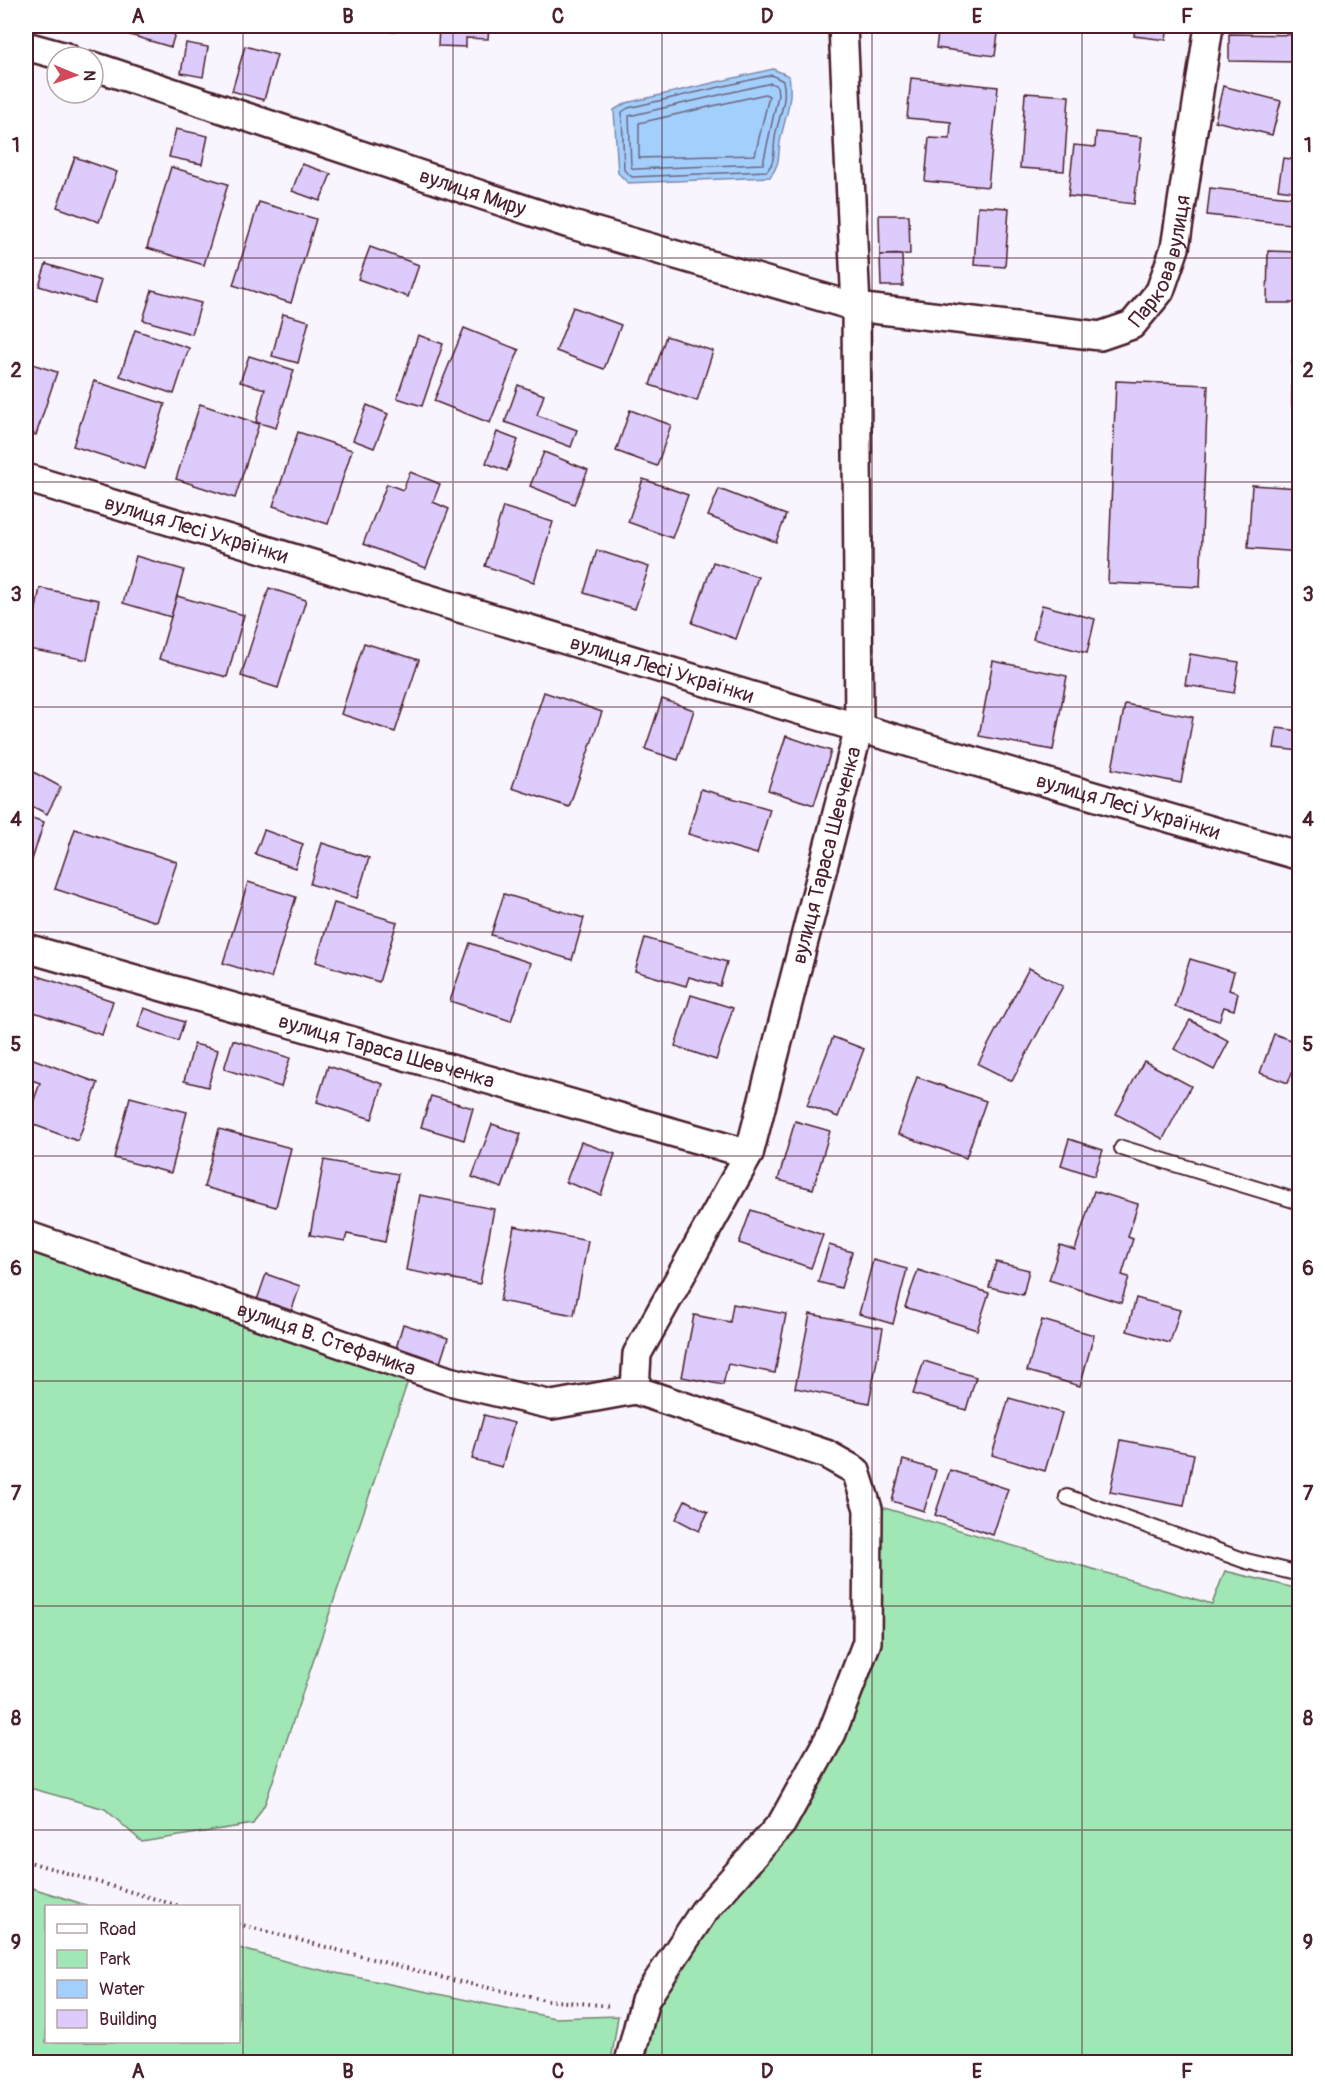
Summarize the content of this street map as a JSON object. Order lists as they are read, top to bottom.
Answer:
{
  "streets": {
    "street": [
      "вулиця Миру",
      "Паркова вулиця",
      "вулиця Лесі Українки",
      "вулиця Тараса Шевченка",
      "вулиця В. Стефаника"
    ]
  },
  "crossings": [
    ["вулиця Миру", "Паркова вулиця"],
    ["вулиця Миру", "вулиця Тараса Шевченка"],
    ["Паркова вулиця", "вулиця Тараса Шевченка"],
    ["вулиця Лесі Українки", "вулиця Тараса Шевченка"],
    ["вулиця Тараса Шевченка", "вулиця В. Стефаника"]
  ],
  "legend": [
    "Road",
    "Park",
    "Water",
    "Building"
  ],
  "north": "right",
  "grid": {
    "columns": [
      "A",
      "B",
      "C",
      "D",
      "E",
      "F"
    ],
    "rows": [
      "1",
      "2",
      "3",
      "4",
      "5",
      "6",
      "7",
      "8",
      "9"
    ]
  }
}
